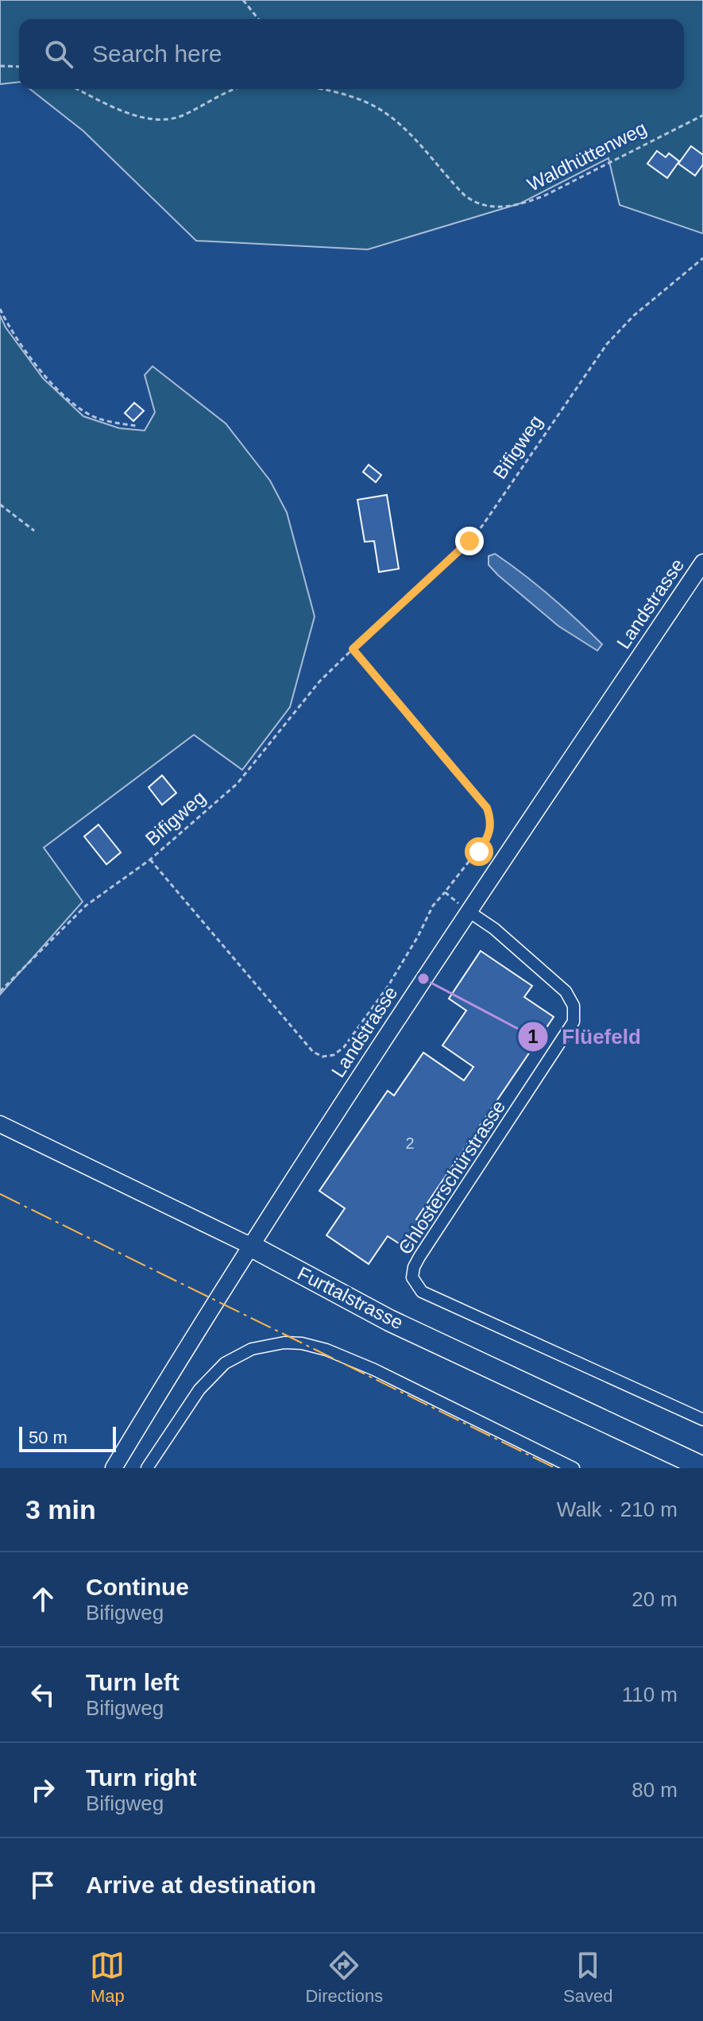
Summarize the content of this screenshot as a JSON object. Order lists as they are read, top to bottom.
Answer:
{
  "streets": {
    "highway": ["Furttalstrasse"],
    "main road": ["Landstrasse"],
    "street": ["Chlosterschürstrasse"],
    "path": ["Waldhüttenweg", "Bifigweg"]
  },
  "crossings": [
    ["Landstrasse", "Chlosterschürstrasse"],
    ["Landstrasse", "Furttalstrasse"]
  ],
  "places": ["Flüefeld"],
  "house_numbers": ["2"],
  "scale_bar": "50 m",
  "page": {
    "search": "Search here",
    "scale": "50 m",
    "heading": ["3 min", "Walk · 210 m"],
    "list": [
      ["Continue", "Bifigweg", "20 m"],
      ["Turn left", "Bifigweg", "110 m"],
      ["Turn right", "Bifigweg", "80 m"],
      "Arrive at destination"
    ],
    "nav": ["Map", "Directions", "Saved"]
  }
}
